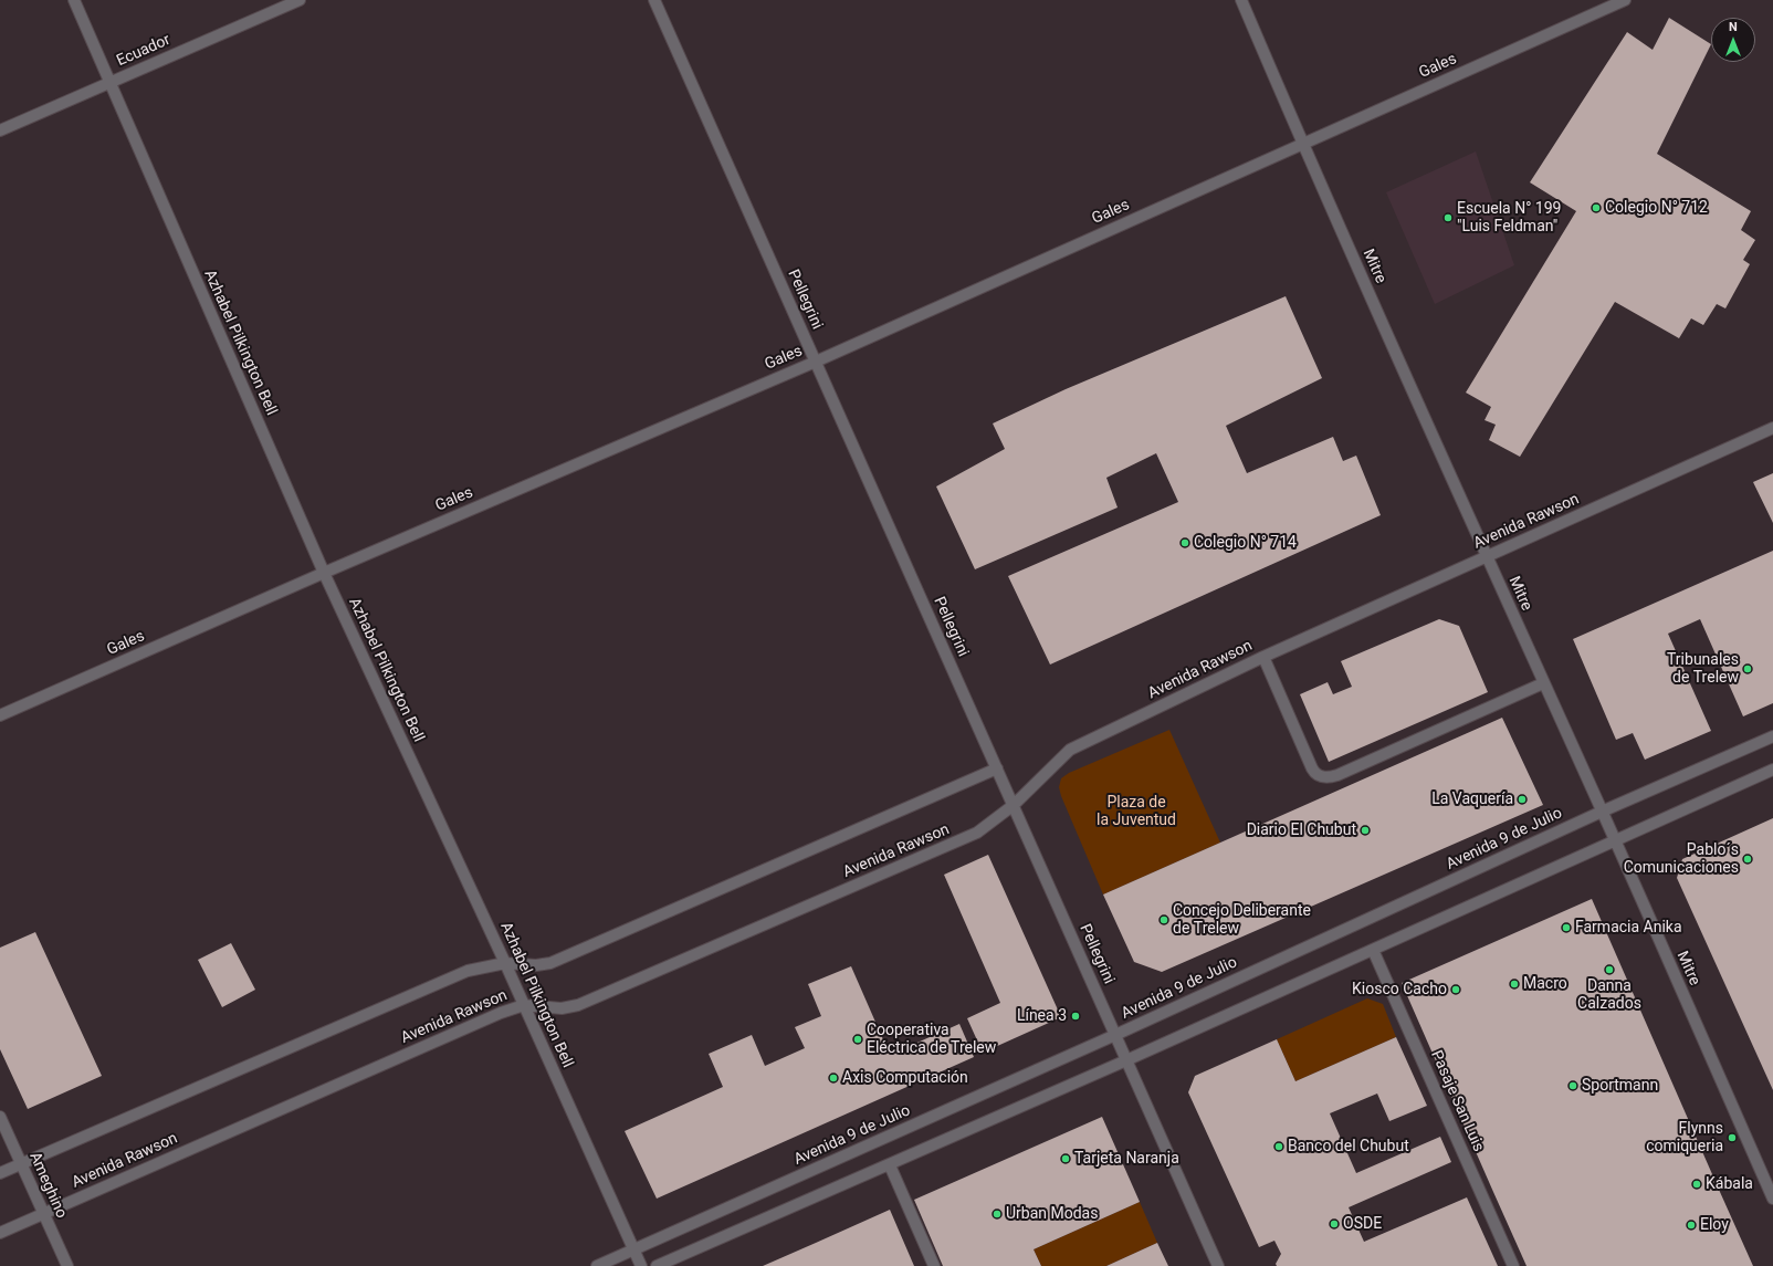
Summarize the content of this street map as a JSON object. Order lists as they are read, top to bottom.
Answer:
{
  "streets": {
    "street": [
      "Ecuador",
      "Gales",
      "Mitre",
      "Pellegrini",
      "Azhabel Pilkington Bell",
      "Avenida Rawson",
      "Avenida 9 de Julio",
      "Pasaje San Luis",
      "Ameghino"
    ]
  },
  "crossings": [
    ["Ecuador", "Azhabel Pilkington Bell"],
    ["Gales", "Mitre"],
    ["Gales", "Pellegrini"],
    ["Gales", "Azhabel Pilkington Bell"],
    ["Mitre", "Avenida Rawson"],
    ["Mitre", "Avenida 9 de Julio"],
    ["Pellegrini", "Avenida Rawson"],
    ["Pellegrini", "Avenida 9 de Julio"],
    ["Azhabel Pilkington Bell", "Avenida Rawson"],
    ["Azhabel Pilkington Bell", "Avenida 9 de Julio"],
    ["Avenida Rawson", "Ameghino"]
  ],
  "parks": ["Plaza de la Juventud"],
  "places": [
    "Colegio N° 712",
    "Escuela N° 199 \"Luis Feldman\"",
    "Colegio N° 714",
    "Tribunales de Trelew",
    "La Vaquería",
    "Diario El Chubut",
    "Pablo´s Comunicaciones",
    "Concejo Deliberante de Trelew",
    "Farmacia Anika",
    "Danna Calzados",
    "Macro",
    "Kiosco Cacho",
    "Línea 3",
    "Cooperativa Eléctrica de Trelew",
    "Axis Computación",
    "Sportmann",
    "Flynns comiqueria",
    "Banco del Chubut",
    "Tarjeta Naranja",
    "Kábala",
    "Urban Modas",
    "OSDE",
    "Eloy"
  ],
  "north": "top"
}
